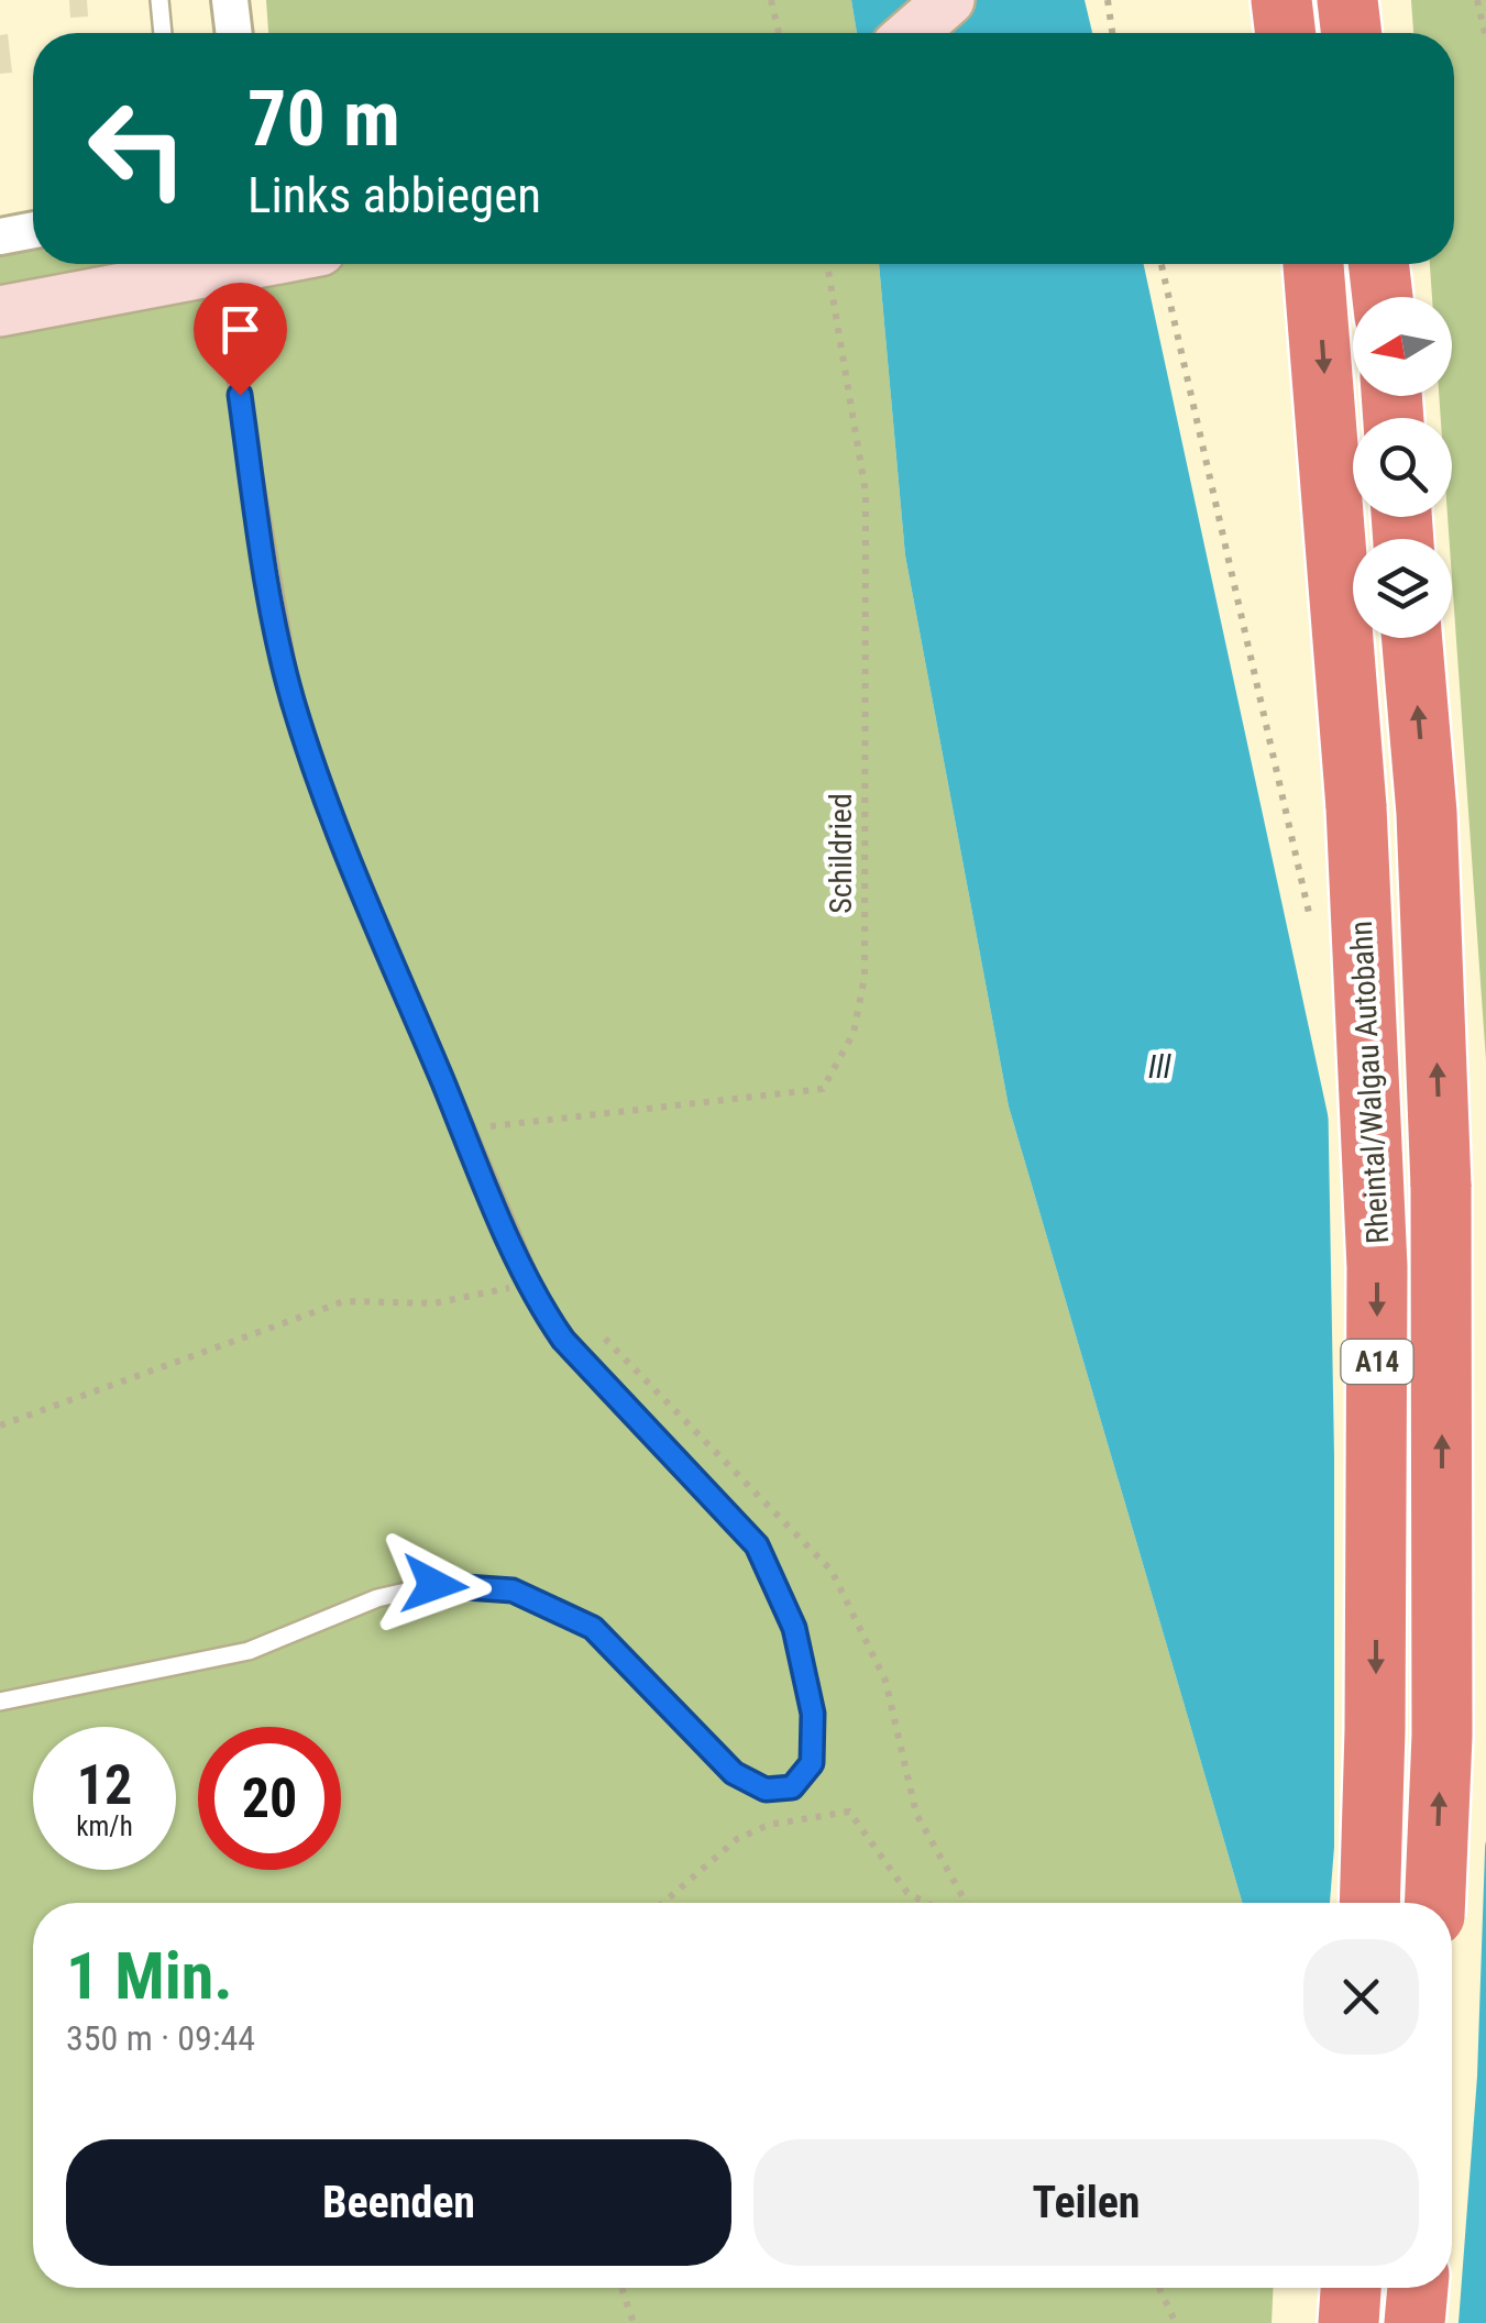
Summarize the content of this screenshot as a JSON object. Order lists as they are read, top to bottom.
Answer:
{
  "streets": {
    "highway": ["Rheintal/Walgau Autobahn", "A14"],
    "path": ["Schildried"]
  },
  "water": ["Ill"],
  "north": "left",
  "page": {
    "turn": ["70 m", "Links abbiegen"],
    "speed": "12 km/h",
    "limit": "20",
    "heading": ["1 Min.", "350 m · 09:44"],
    "buttons": ["Beenden", "Teilen"]
  }
}
